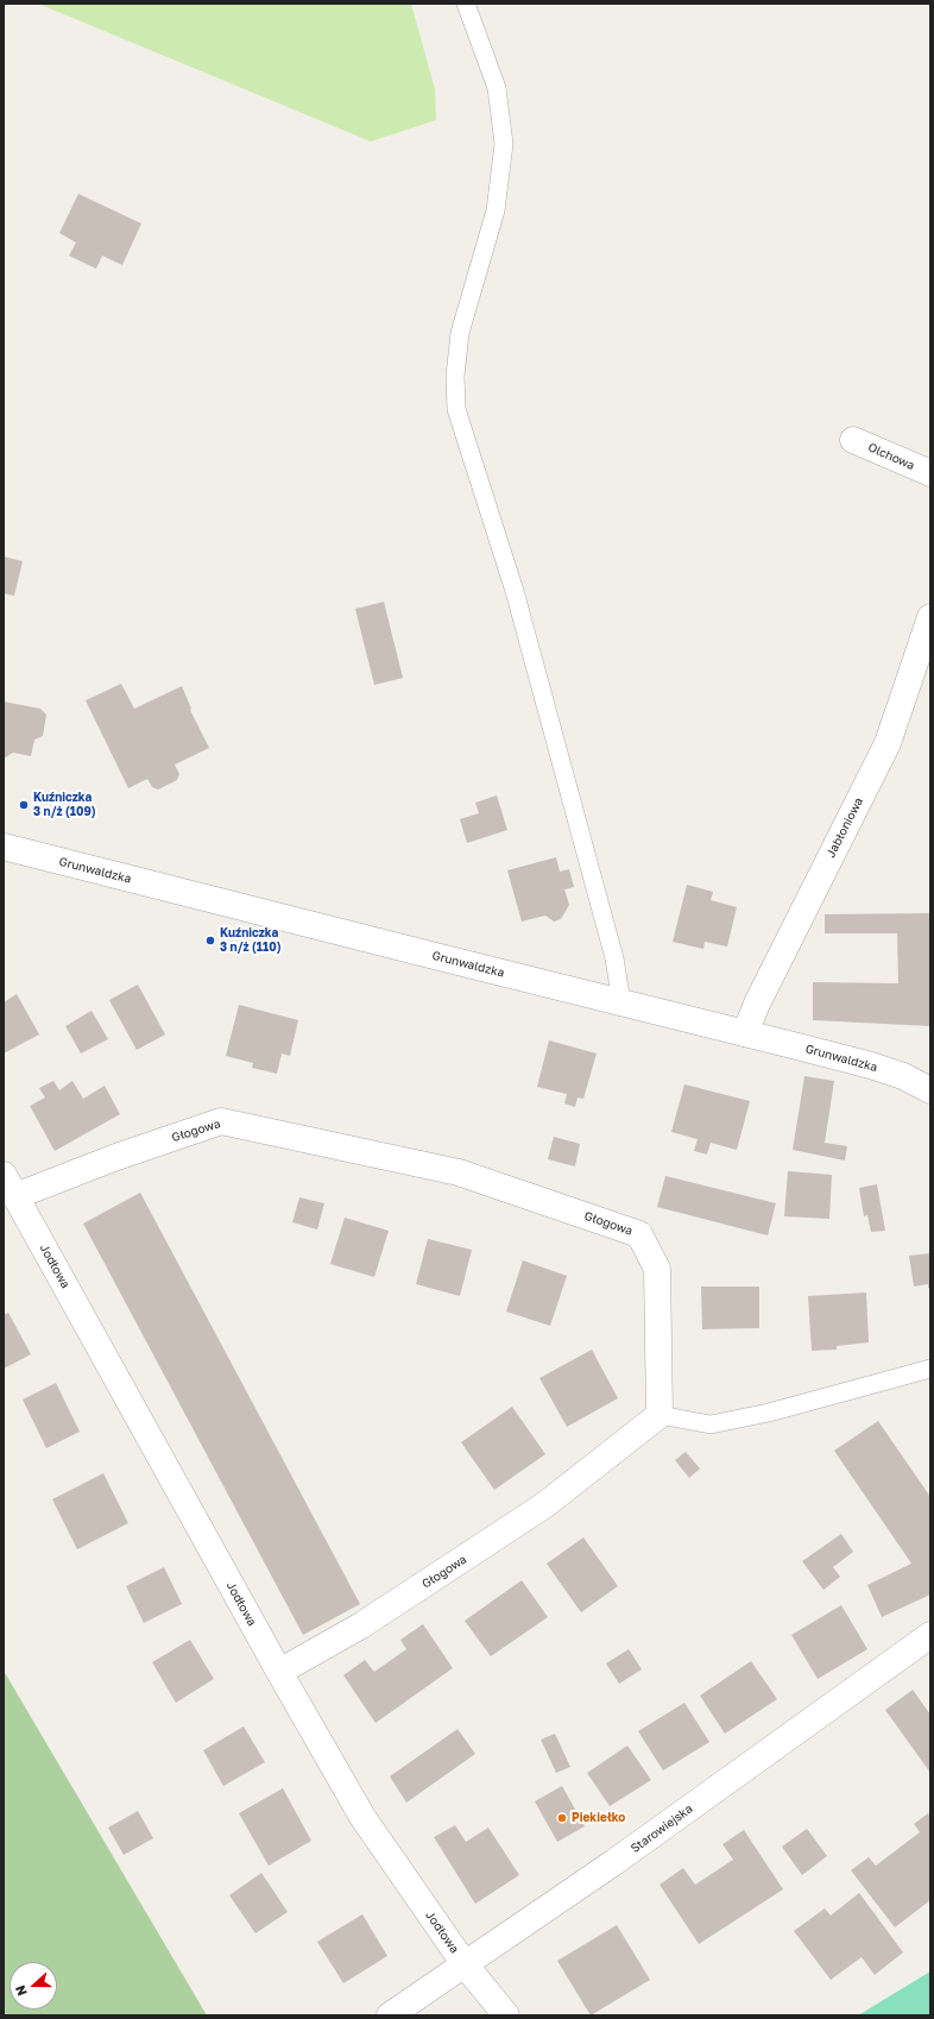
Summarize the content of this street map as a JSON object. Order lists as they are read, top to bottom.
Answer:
{
  "streets": {
    "street": [
      "Olchowa",
      "Jabłoniowa",
      "Grunwaldzka",
      "Głogowa",
      "Jodłowa",
      "Starowiejska"
    ]
  },
  "crossings": [
    ["Jabłoniowa", "Grunwaldzka"],
    ["Głogowa", "Jodłowa"],
    ["Jodłowa", "Starowiejska"]
  ],
  "places": ["Kuźniczka 3 n/ż (109)", "Kuźniczka 3 n/ż (110)", "Piekiełko"],
  "north": "left"
}
